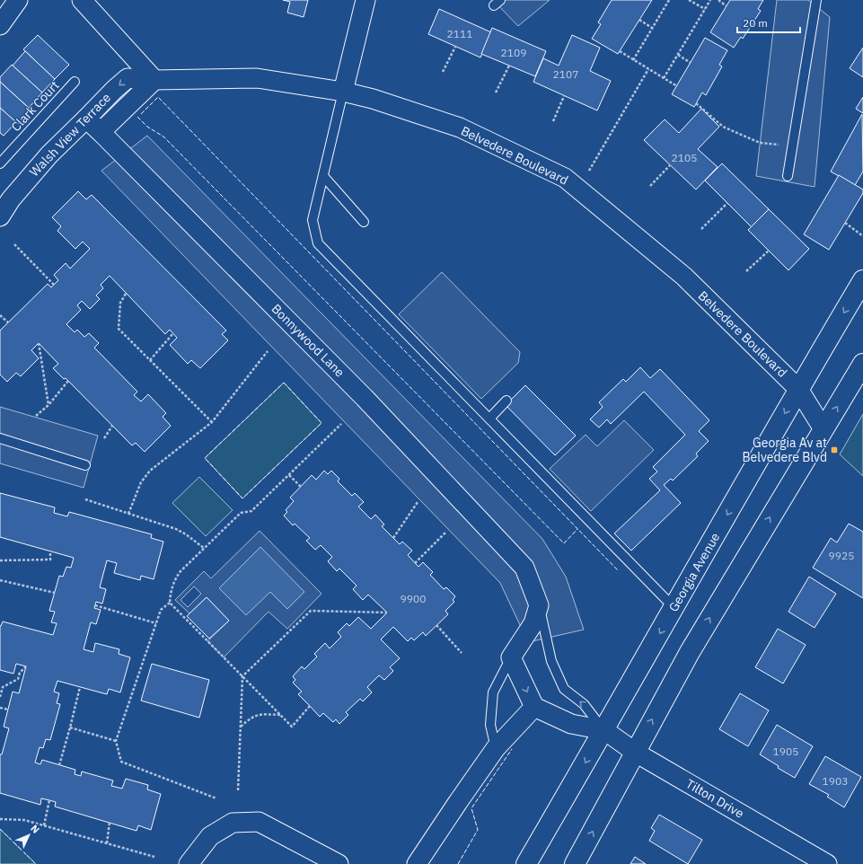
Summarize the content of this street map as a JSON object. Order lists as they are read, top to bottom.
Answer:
{
  "streets": {
    "main road": ["Georgia Avenue"],
    "street": [
      "Walsh View Terrace",
      "Belvedere Boulevard",
      "Bonnywood Lane",
      "Tilton Drive"
    ],
    "lane": ["Clark Court"]
  },
  "crossings": [
    ["Walsh View Terrace", "Belvedere Boulevard"],
    ["Walsh View Terrace", "Bonnywood Lane"],
    ["Belvedere Boulevard", "Georgia Avenue"],
    ["Georgia Avenue", "Tilton Drive"]
  ],
  "places": {
    "transit": ["Georgia Av at Belvedere Blvd"]
  },
  "house_numbers": [
    "2111",
    "2109",
    "2107",
    "2105",
    "9925",
    "9900",
    "1905",
    "1903"
  ],
  "scale_bar": "20 m",
  "north": "top right"
}
